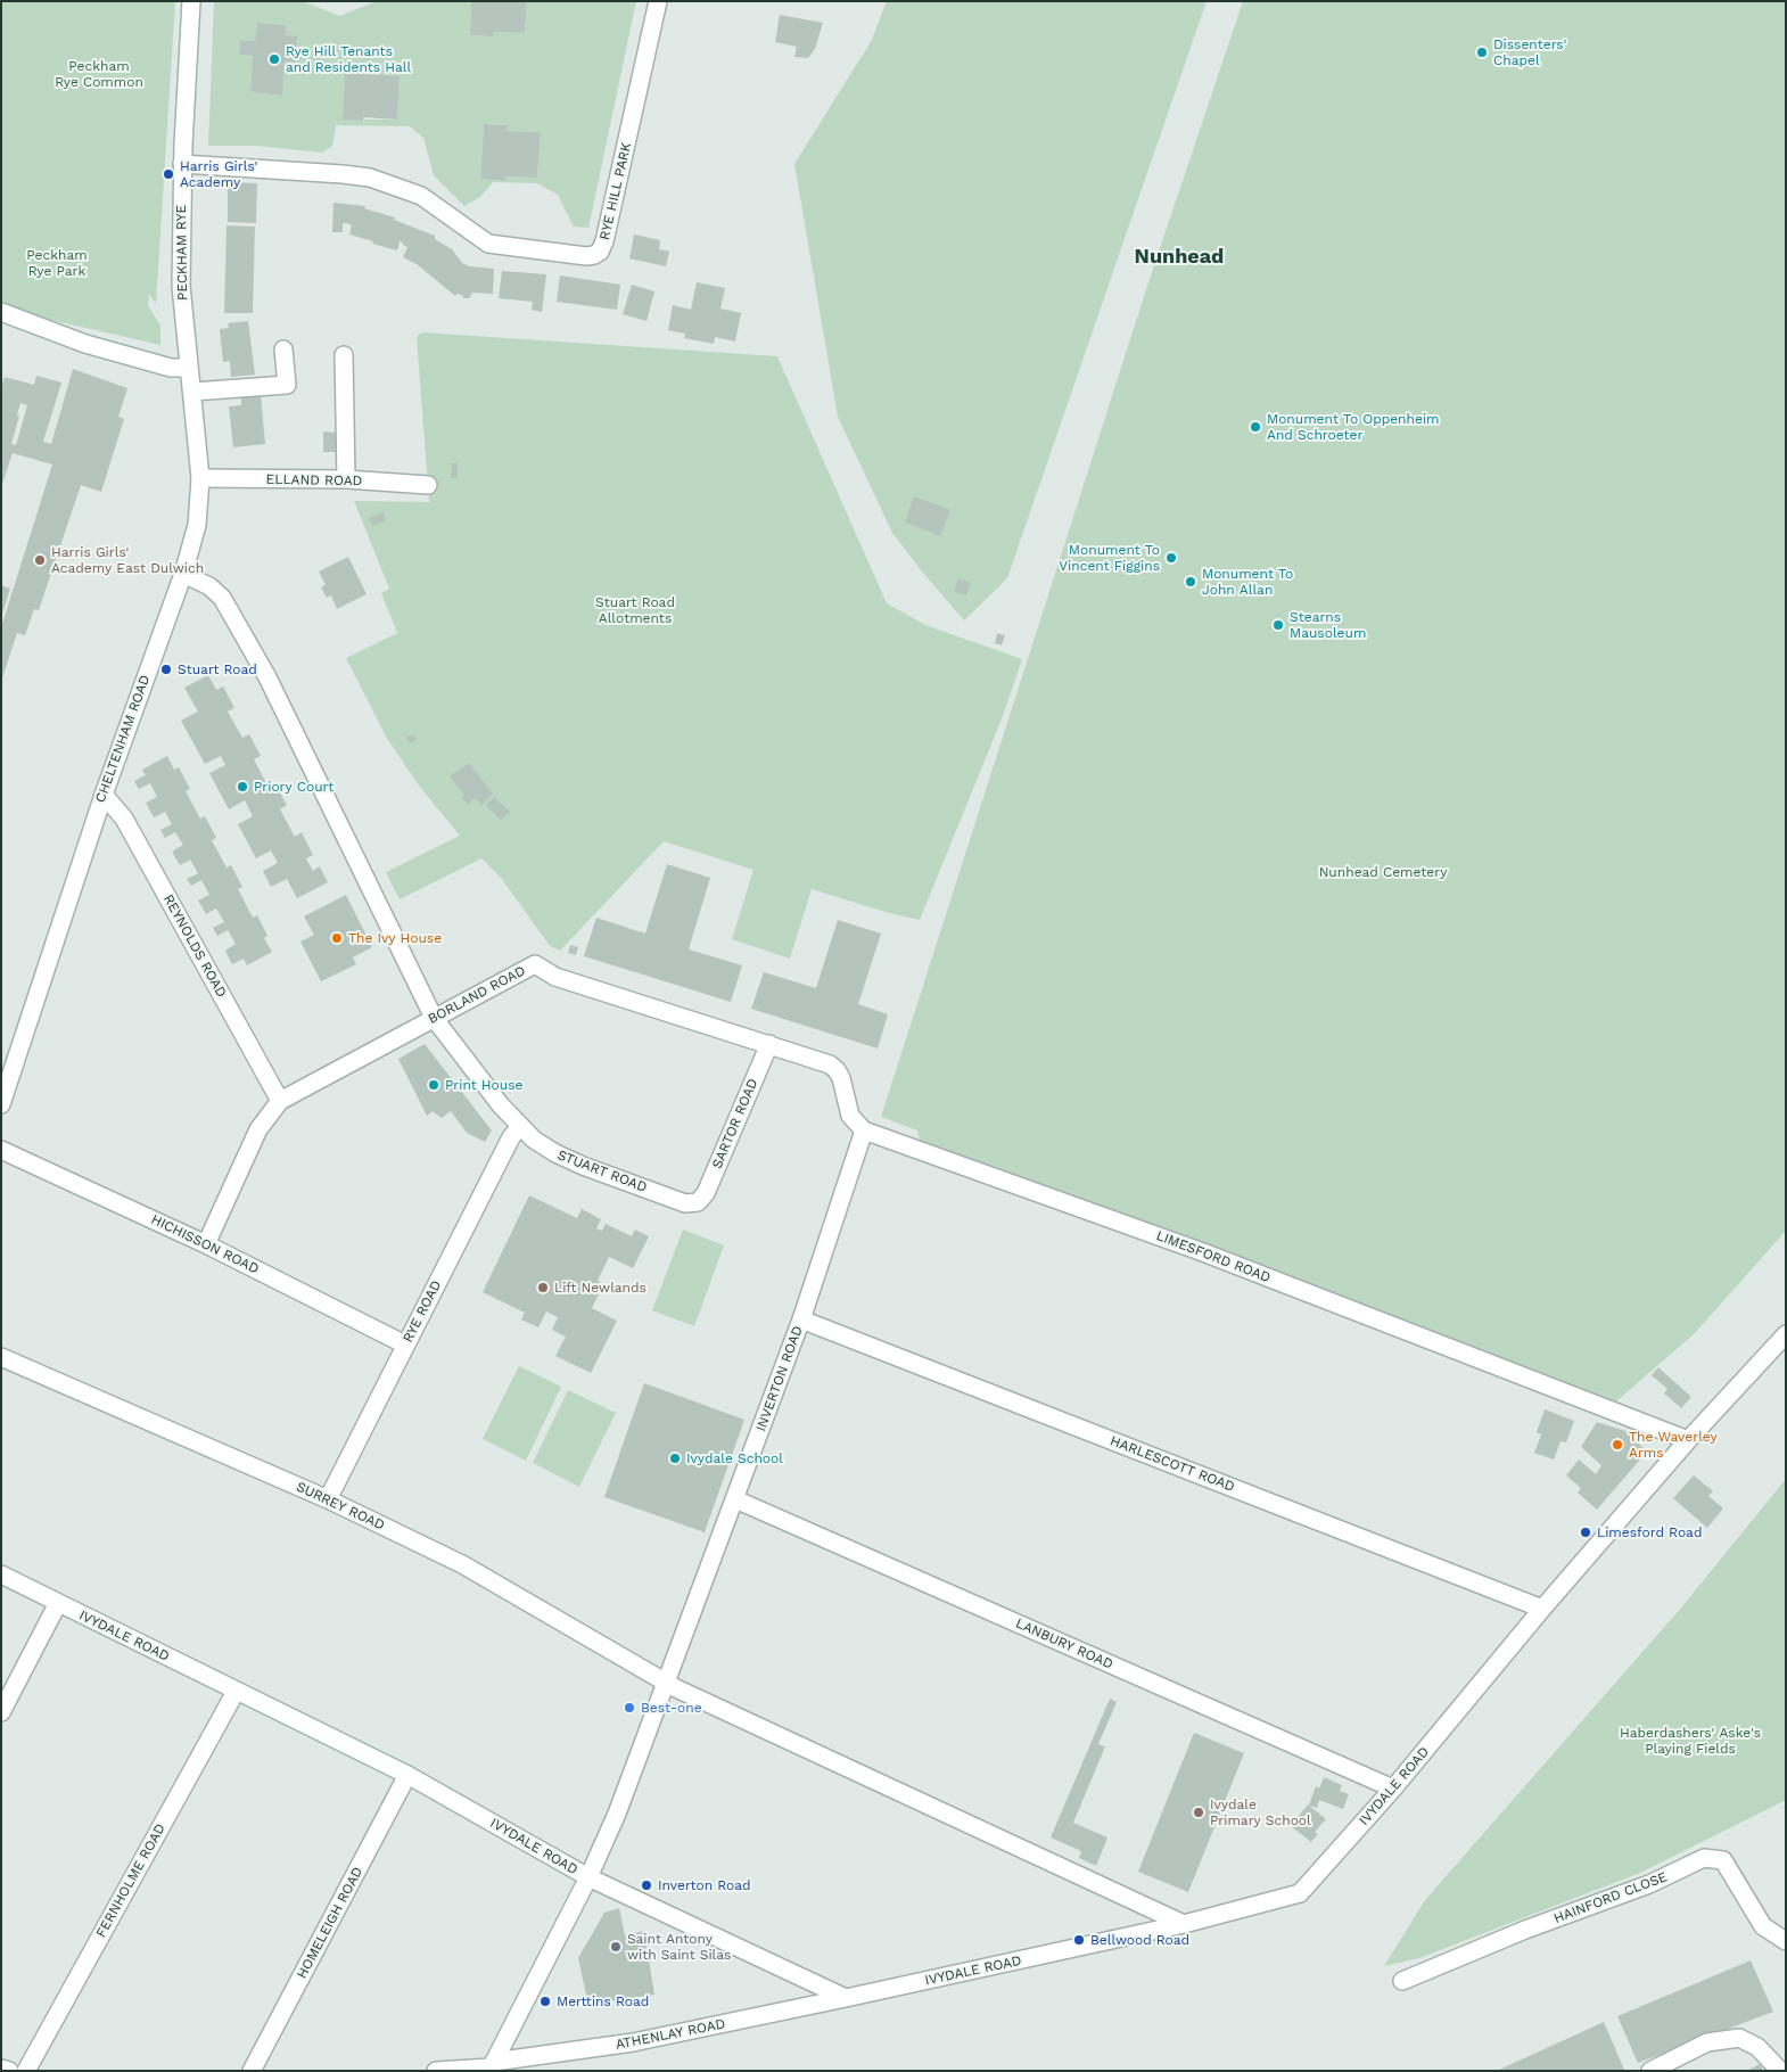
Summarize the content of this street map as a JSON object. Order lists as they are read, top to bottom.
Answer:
{
  "streets": {
    "street": [
      "RYE HILL PARK",
      "PECKHAM RYE",
      "ELLAND ROAD",
      "CHELTENHAM ROAD",
      "REYNOLDS ROAD",
      "BORLAND ROAD",
      "SARTOR ROAD",
      "STUART ROAD",
      "HICHISSON ROAD",
      "LIMESFORD ROAD",
      "RYE ROAD",
      "INVERTON ROAD",
      "HARLESCOTT ROAD",
      "SURREY ROAD",
      "IVYDALE ROAD",
      "LANBURY ROAD",
      "FERNHOLME ROAD",
      "HAINFORD CLOSE",
      "HOMELEIGH ROAD",
      "ATHENLAY ROAD"
    ]
  },
  "crossings": [
    ["RYE HILL PARK", "PECKHAM RYE"],
    ["PECKHAM RYE", "CHELTENHAM ROAD"],
    ["ELLAND ROAD", "CHELTENHAM ROAD"],
    ["CHELTENHAM ROAD", "REYNOLDS ROAD"],
    ["CHELTENHAM ROAD", "STUART ROAD"],
    ["REYNOLDS ROAD", "BORLAND ROAD"],
    ["BORLAND ROAD", "SARTOR ROAD"],
    ["BORLAND ROAD", "STUART ROAD"],
    ["BORLAND ROAD", "HICHISSON ROAD"],
    ["BORLAND ROAD", "LIMESFORD ROAD"],
    ["BORLAND ROAD", "INVERTON ROAD"],
    ["SARTOR ROAD", "STUART ROAD"],
    ["STUART ROAD", "RYE ROAD"],
    ["HICHISSON ROAD", "RYE ROAD"],
    ["LIMESFORD ROAD", "INVERTON ROAD"],
    ["LIMESFORD ROAD", "IVYDALE ROAD"],
    ["RYE ROAD", "SURREY ROAD"],
    ["INVERTON ROAD", "HARLESCOTT ROAD"],
    ["INVERTON ROAD", "SURREY ROAD"],
    ["INVERTON ROAD", "IVYDALE ROAD"],
    ["INVERTON ROAD", "LANBURY ROAD"],
    ["HARLESCOTT ROAD", "IVYDALE ROAD"],
    ["IVYDALE ROAD", "LANBURY ROAD"],
    ["IVYDALE ROAD", "FERNHOLME ROAD"],
    ["IVYDALE ROAD", "HOMELEIGH ROAD"],
    ["IVYDALE ROAD", "ATHENLAY ROAD"]
  ],
  "districts": ["Nunhead"],
  "parks": [
    "Peckham Rye Common",
    "Peckham Rye Park",
    "Stuart Road Allotments",
    "Nunhead Cemetery",
    "Haberdashers' Aske's Playing Fields"
  ],
  "places": [
    "Dissenters' Chapel",
    "Rye Hill Tenants and Residents Hall",
    "Harris Girls' Academy",
    "Monument To Oppenheim And Schroeter",
    "Monument To Vincent Figgins",
    "Harris Girls' Academy East Dulwich",
    "Monument To John Allan",
    "Stearns Mausoleum",
    "Stuart Road",
    "Priory Court",
    "The Ivy House",
    "Print House",
    "Lift Newlands",
    "The Waverley Arms",
    "Ivydale School",
    "Limesford Road",
    "Best-one",
    "Ivydale Primary School",
    "Inverton Road",
    "Bellwood Road",
    "Saint Antony with Saint Silas",
    "Merttins Road"
  ]
}
